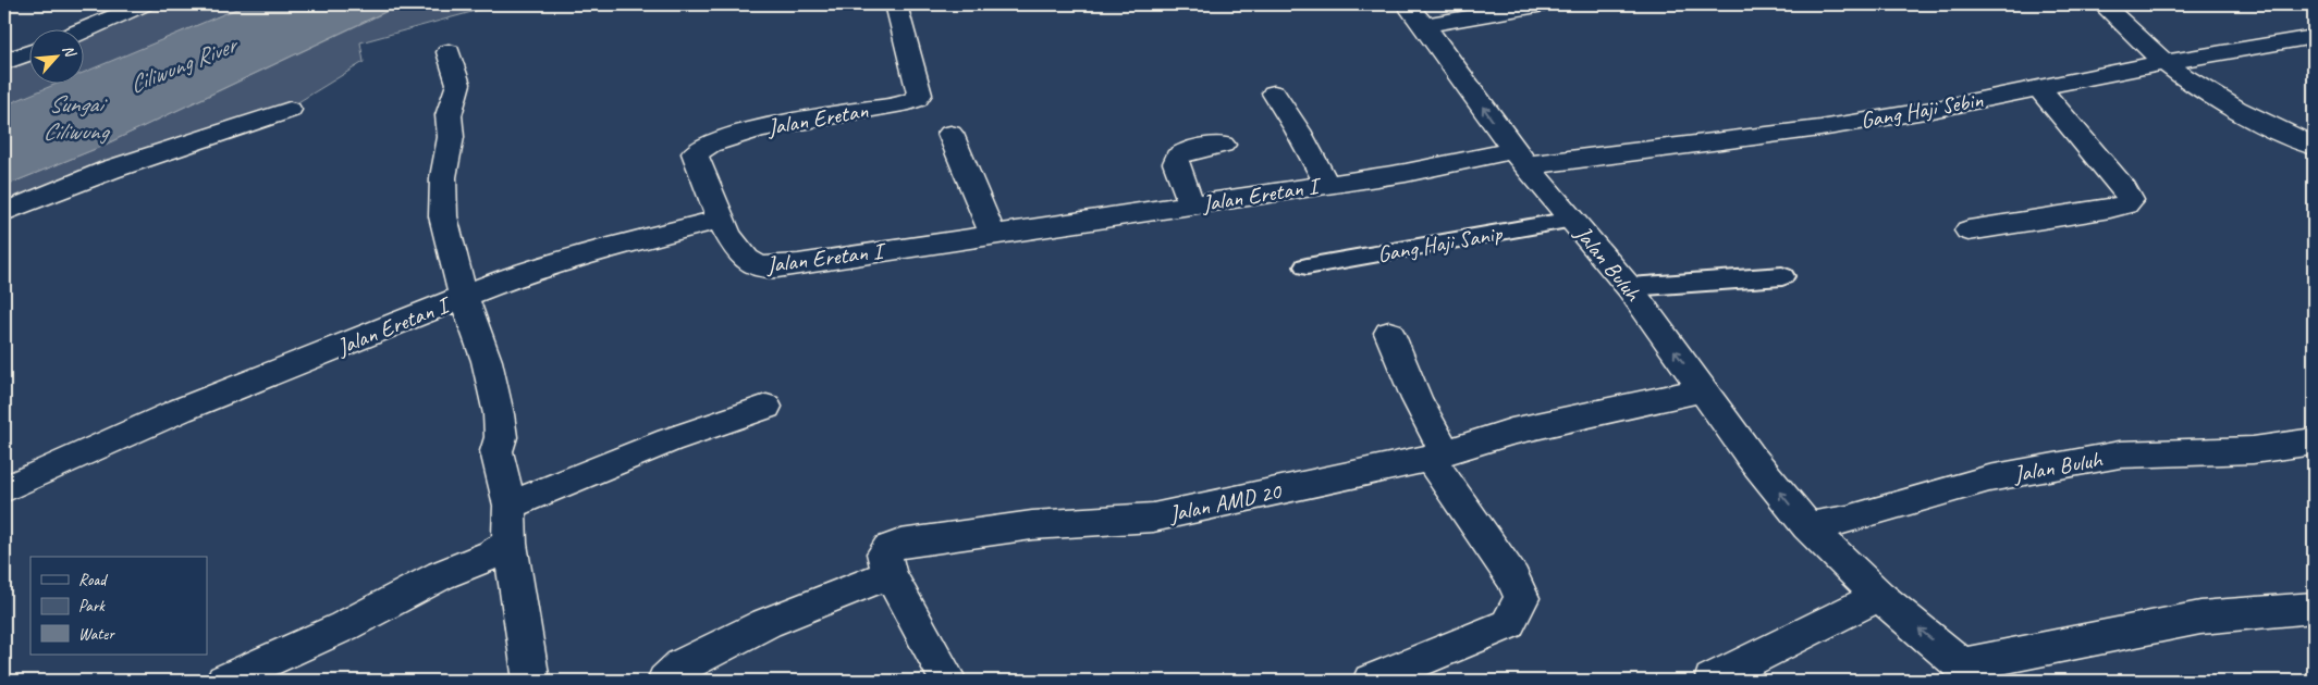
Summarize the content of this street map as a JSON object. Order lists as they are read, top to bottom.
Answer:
{
  "streets": {
    "street": [
      "Gang Haji Sebin",
      "Jalan Eretan",
      "Jalan Eretan I",
      "Jalan Buluh",
      "Jalan AMD 20"
    ],
    "lane": ["Gang Haji Sanip"]
  },
  "crossings": [
    ["Gang Haji Sebin", "Jalan Eretan I"],
    ["Gang Haji Sebin", "Jalan Buluh"],
    ["Jalan Eretan", "Jalan Eretan I"],
    ["Jalan Eretan I", "Jalan Buluh"],
    ["Gang Haji Sanip", "Jalan Buluh"],
    ["Jalan Buluh", "Jalan AMD 20"]
  ],
  "one_way": ["Jalan Buluh"],
  "water": ["Ciliwung River", "Sungai Ciliwung"],
  "legend": ["Road", "Park", "Water"],
  "north": "top right"
}
